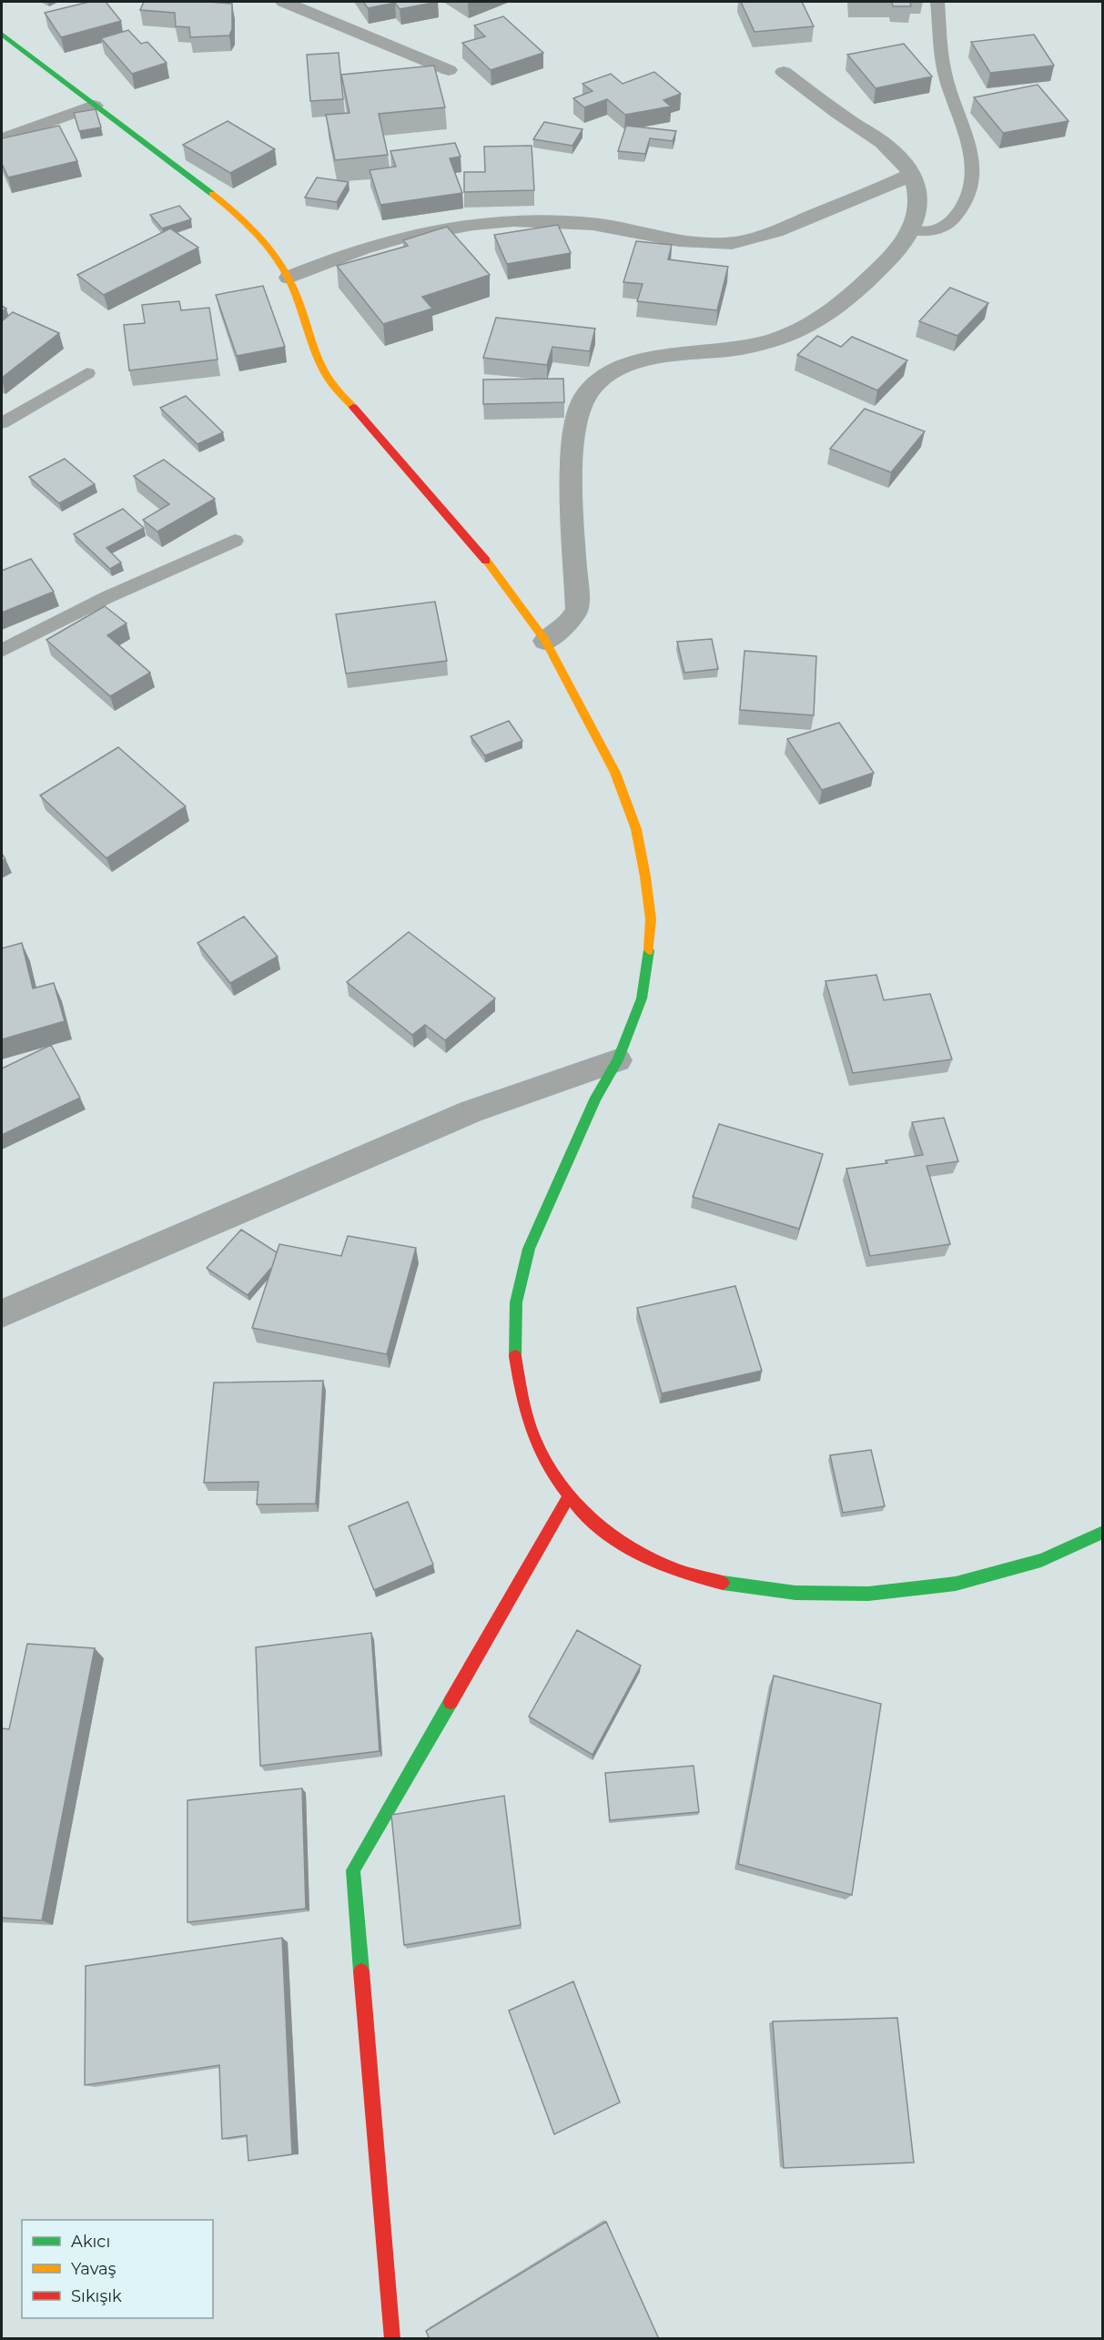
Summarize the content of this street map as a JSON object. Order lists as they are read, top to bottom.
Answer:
{
  "legend": ["Akıcı", "Yavaş", "Sıkışık"]
}
